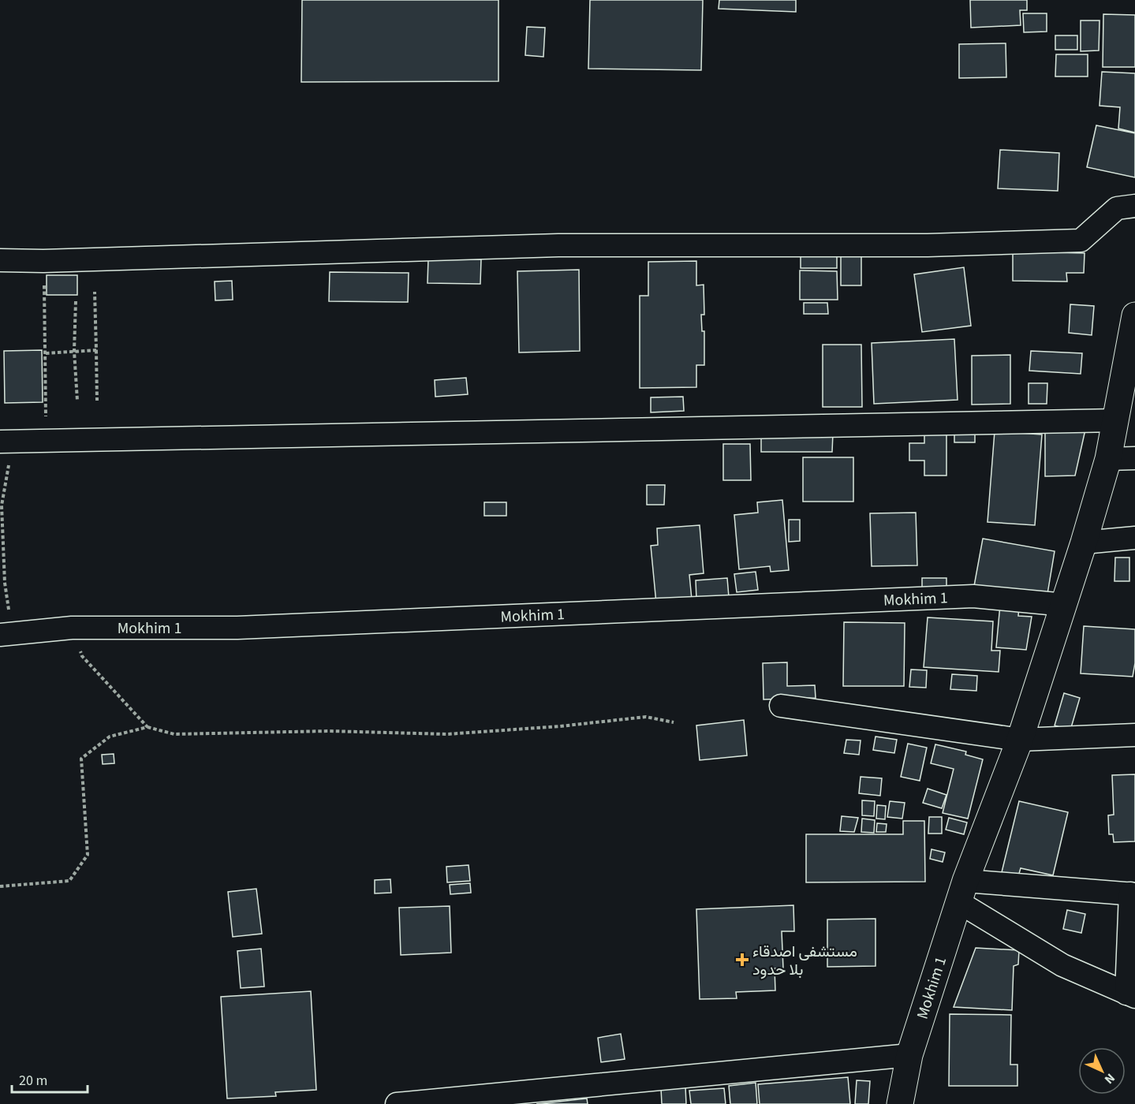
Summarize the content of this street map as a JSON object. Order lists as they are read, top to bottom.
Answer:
{
  "streets": {
    "street": ["Mokhim 1"]
  },
  "places": {
    "health": ["مستشفى اصدقاء بلا حدود"]
  },
  "scale_bar": "20 m",
  "north": "bottom right"
}
